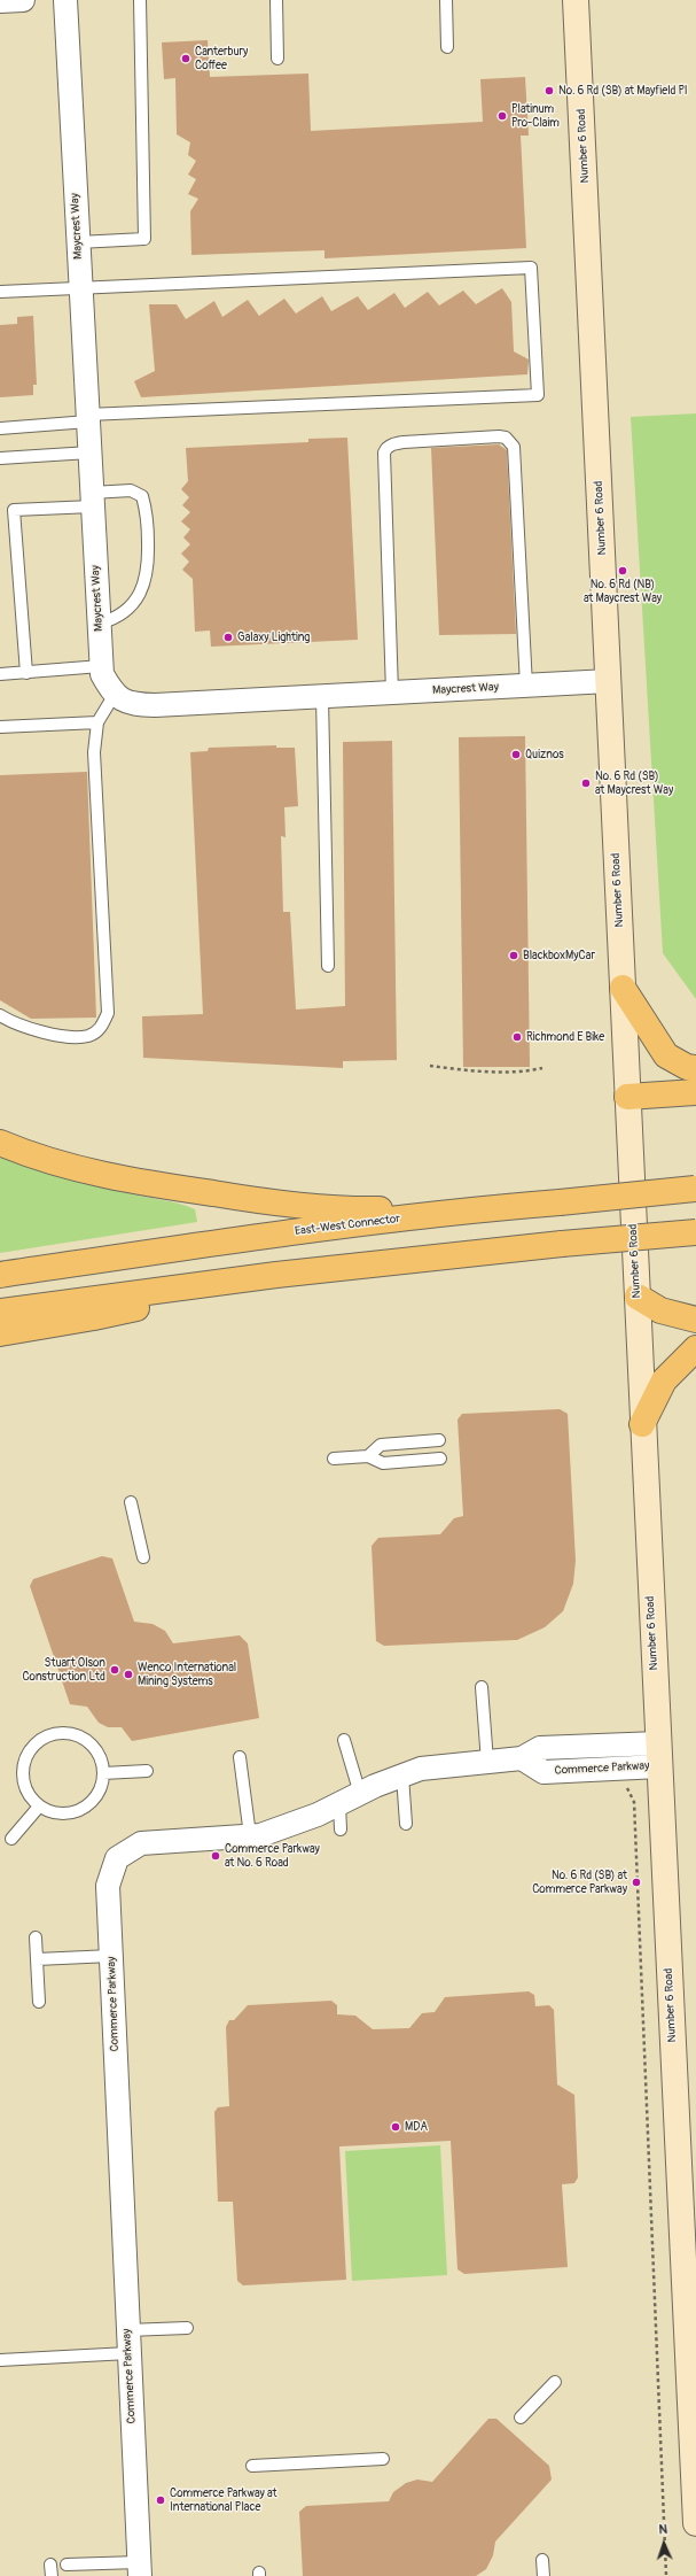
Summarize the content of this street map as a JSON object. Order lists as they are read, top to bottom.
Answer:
{
  "streets": {
    "highway": ["East-West Connector"],
    "main road": ["Number 6 Road"],
    "street": ["Maycrest Way", "Commerce Parkway"]
  },
  "crossings": [
    ["Number 6 Road", "Maycrest Way"],
    ["Number 6 Road", "Commerce Parkway"]
  ],
  "places": [
    "Canterbury Coffee",
    "No. 6 Rd (SB) at Mayfield Pl",
    "Platinum Pro-Claim",
    "No. 6 Rd (NB) at Maycrest Way",
    "Galaxy Lighting",
    "Quiznos",
    "No. 6 Rd (SB) at Maycrest Way",
    "BlackboxMyCar",
    "Richmond E Bike",
    "Stuart Olson Construction Ltd",
    "Wenco International Mining Systems",
    "Commerce Parkway at No. 6 Road",
    "No. 6 Rd (SB) at Commerce Parkway",
    "MDA",
    "Commerce Parkway at International Place"
  ],
  "north": "top"
}
